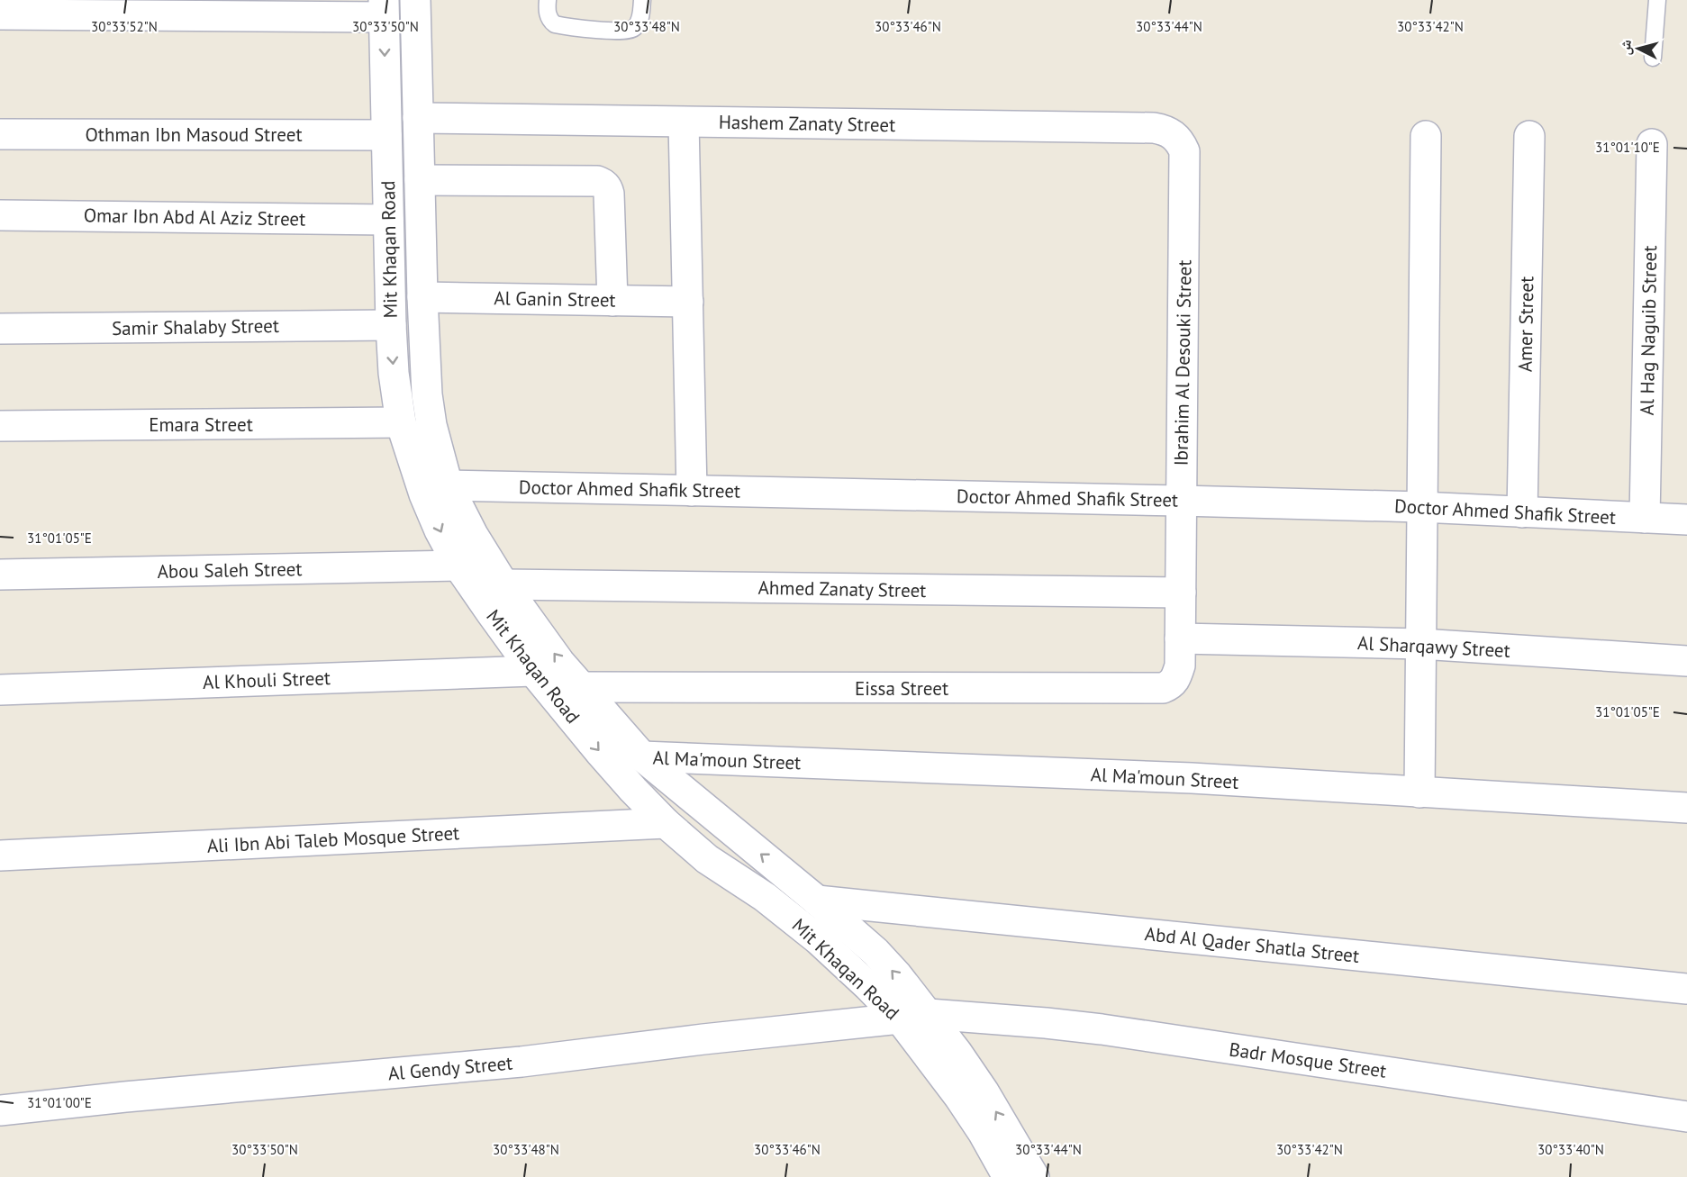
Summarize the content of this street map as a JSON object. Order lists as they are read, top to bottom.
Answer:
{
  "streets": {
    "street": [
      "Hashem Zanaty Street",
      "Othman Ibn Masoud Street",
      "Omar Ibn Abd Al Aziz Street",
      "Mit Khaqan Road",
      "Al Ganin Street",
      "Amer Street",
      "Samir Shalaby Street",
      "Al Hag Naguib Street",
      "Ibrahim Al Desouki Street",
      "Emara Street",
      "Doctor Ahmed Shafik Street",
      "Abou Saleh Street",
      "Ahmed Zanaty Street",
      "Al Sharqawy Street",
      "Al Khouli Street",
      "Eissa Street",
      "Al Ma'moun Street",
      "Ali Ibn Abi Taleb Mosque Street",
      "Abd Al Qader Shatla Street",
      "Badr Mosque Street",
      "Al Gendy Street"
    ]
  },
  "crossings": [
    ["Hashem Zanaty Street", "Mit Khaqan Road"],
    ["Hashem Zanaty Street", "Ibrahim Al Desouki Street"],
    ["Othman Ibn Masoud Street", "Mit Khaqan Road"],
    ["Omar Ibn Abd Al Aziz Street", "Mit Khaqan Road"],
    ["Mit Khaqan Road", "Al Ganin Street"],
    ["Mit Khaqan Road", "Samir Shalaby Street"],
    ["Mit Khaqan Road", "Emara Street"],
    ["Mit Khaqan Road", "Doctor Ahmed Shafik Street"],
    ["Mit Khaqan Road", "Abou Saleh Street"],
    ["Mit Khaqan Road", "Ahmed Zanaty Street"],
    ["Mit Khaqan Road", "Al Khouli Street"],
    ["Mit Khaqan Road", "Eissa Street"],
    ["Mit Khaqan Road", "Al Ma'moun Street"],
    ["Mit Khaqan Road", "Ali Ibn Abi Taleb Mosque Street"],
    ["Mit Khaqan Road", "Abd Al Qader Shatla Street"],
    ["Mit Khaqan Road", "Badr Mosque Street"],
    ["Mit Khaqan Road", "Al Gendy Street"],
    ["Amer Street", "Doctor Ahmed Shafik Street"],
    ["Al Hag Naguib Street", "Doctor Ahmed Shafik Street"],
    ["Ibrahim Al Desouki Street", "Doctor Ahmed Shafik Street"],
    ["Ibrahim Al Desouki Street", "Ahmed Zanaty Street"],
    ["Ibrahim Al Desouki Street", "Al Sharqawy Street"],
    ["Ibrahim Al Desouki Street", "Eissa Street"],
    ["Al Sharqawy Street", "Eissa Street"]
  ],
  "north": "left",
  "coordinates": [
    "30°33'52\"N",
    "30°33'50\"N",
    "30°33'48\"N",
    "30°33'46\"N",
    "30°33'44\"N",
    "30°33'42\"N",
    "31°01'10\"E",
    "31°01'05\"E",
    "31°01'00\"E",
    "30°33'40\"N"
  ]
}
